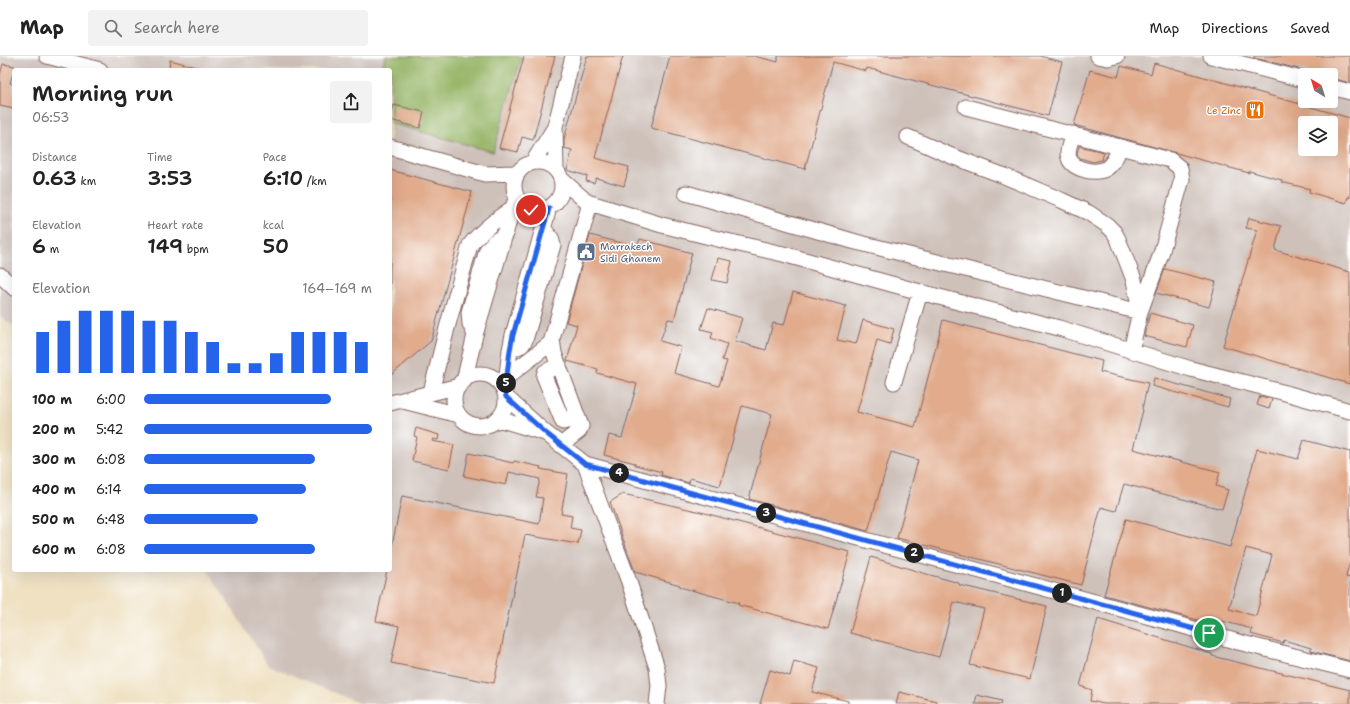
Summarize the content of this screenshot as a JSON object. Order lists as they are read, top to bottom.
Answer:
{
  "places": {
    "restaurant": ["Le Zinc"],
    "public building": ["Marrakech Sidi Ghanem"]
  },
  "north": "top left",
  "page": {
    "header": "Map",
    "search": "Search here",
    "nav": ["Map", "Directions", "Saved"],
    "heading": ["Morning run", "06:53"],
    "stats": [
      ["Distance", "0.63 km"],
      ["Time", "3:53"],
      ["Pace", "6:10 /km"],
      ["Elevation", "6 m"],
      ["Heart rate", "149 bpm"],
      ["kcal", "50"]
    ],
    "chart": ["Elevation", "164–169 m"],
    "pins": [
      "5",
      "4",
      "3",
      "2",
      "1"
    ],
    "list": [
      {
        "name": "100 m",
        "note": "6:00"
      },
      {
        "name": "200 m",
        "note": "5:42"
      },
      {
        "name": "300 m",
        "note": "6:08"
      },
      {
        "name": "400 m",
        "note": "6:14"
      },
      {
        "name": "500 m",
        "note": "6:48"
      },
      {
        "name": "600 m",
        "note": "6:08"
      }
    ]
  }
}
